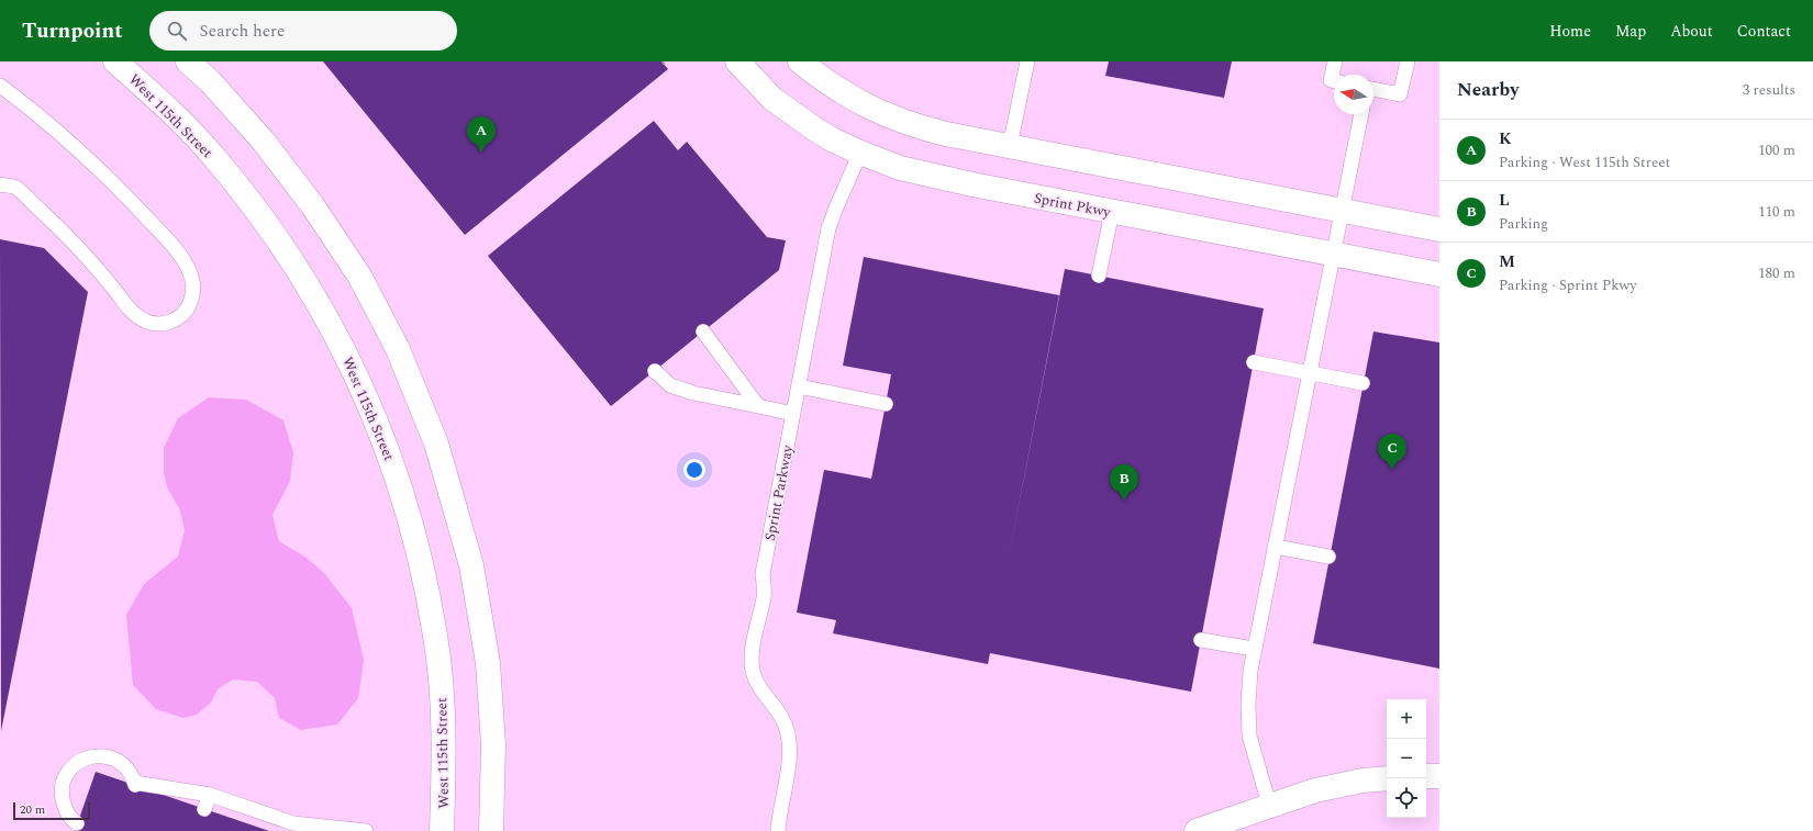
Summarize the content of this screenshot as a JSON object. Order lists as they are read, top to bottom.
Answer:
{
  "streets": {
    "street": ["West 115th Street", "Sprint Pkwy"],
    "lane": ["Sprint Parkway"]
  },
  "crossings": [
    ["Sprint Pkwy", "Sprint Parkway"]
  ],
  "scale_bar": "20 m",
  "north": "left",
  "page": {
    "header": "Turnpoint",
    "search": "Search here",
    "nav": [
      "Home",
      "Map",
      "About",
      "Contact"
    ],
    "heading": ["Nearby", "3 results"],
    "pins": ["A", "C", "B"],
    "list": [
      {
        "mark": "A",
        "name": "K",
        "note": "Parking · West 115th Street",
        "value": "100 m"
      },
      {
        "mark": "B",
        "name": "L",
        "note": "Parking",
        "value": "110 m"
      },
      {
        "mark": "C",
        "name": "M",
        "note": "Parking · Sprint Pkwy",
        "value": "180 m"
      }
    ],
    "map_buttons": ["+", "−"],
    "scale": "20 m"
  }
}
